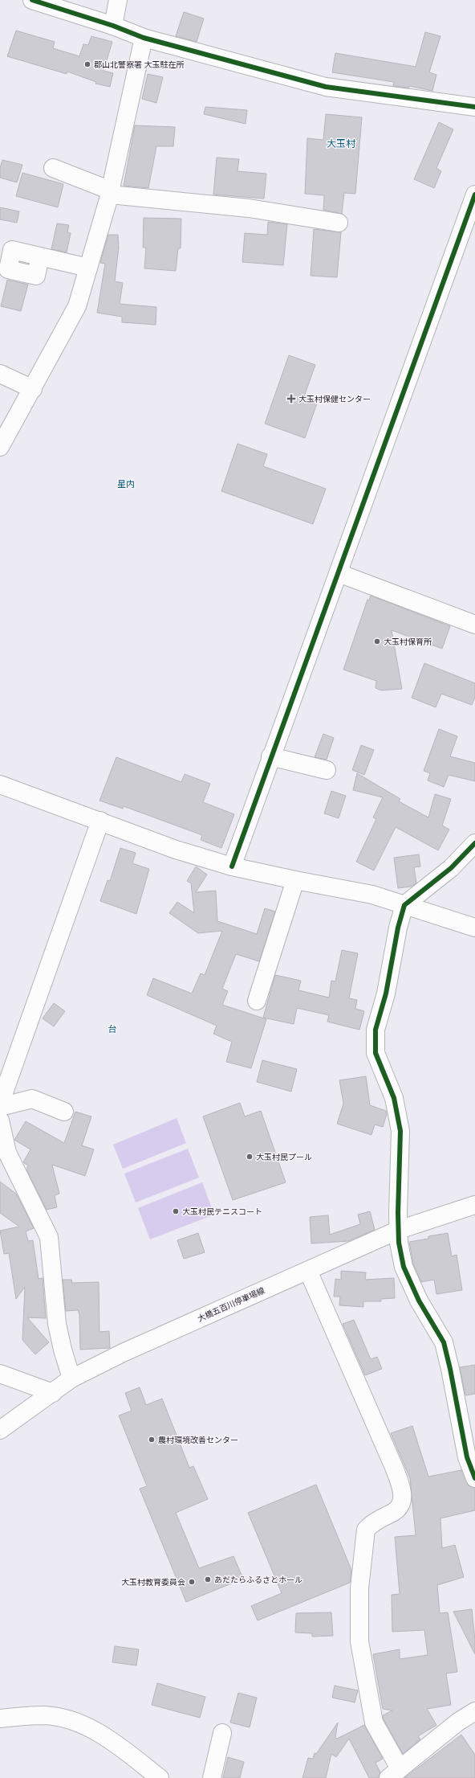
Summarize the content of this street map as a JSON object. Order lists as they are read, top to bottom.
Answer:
{
  "streets": {
    "street": ["大橋五百川停車場線"]
  },
  "districts": ["大玉村", "星内", "台"],
  "places": {
    "other": [
      "郡山北警察署 大玉駐在所",
      "大玉村保育所",
      "大玉村民プール",
      "大玉村民テニスコート",
      "農村環境改善センター",
      "あだたらふるさとホール",
      "大玉村教育委員会"
    ],
    "health": ["大玉村保健センター"]
  }
}
